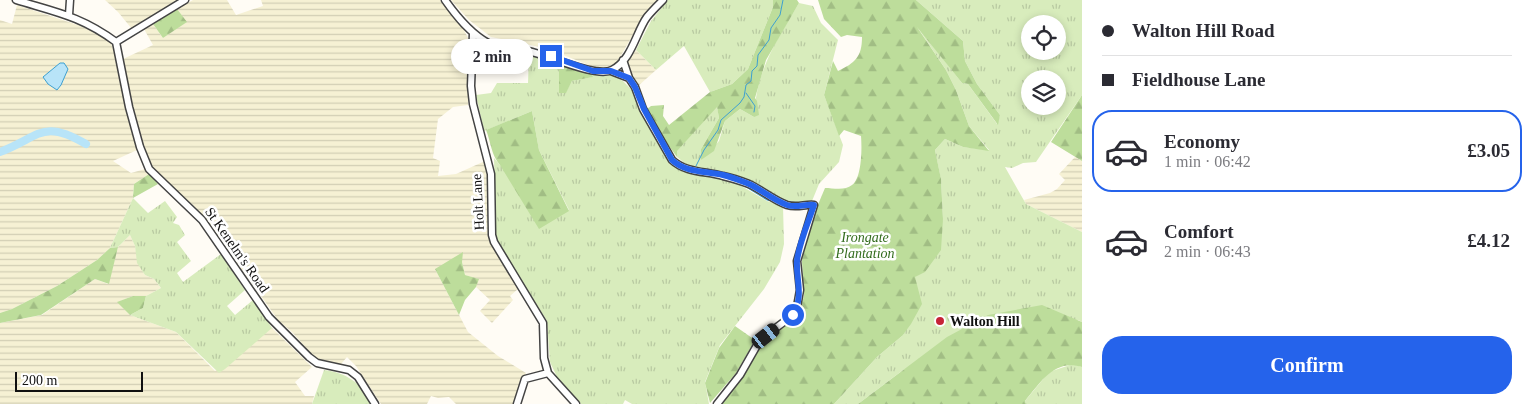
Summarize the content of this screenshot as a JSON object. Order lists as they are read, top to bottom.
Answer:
{
  "streets": {
    "street": ["Holt Lane", "St Kenelm's Road"]
  },
  "parks": ["Irongate Plantation"],
  "places": ["Walton Hill"],
  "scale_bar": "200 m",
  "page": {
    "banner": ["Walton Hill Road", "Fieldhouse Lane"],
    "bubble": "2 min",
    "list": [
      {
        "name": "Economy",
        "note": "1 min · 06:42",
        "value": "£3.05"
      },
      {
        "name": "Comfort",
        "note": "2 min · 06:43",
        "value": "£4.12"
      }
    ],
    "buttons": "Confirm",
    "scale": "200 m"
  }
}
